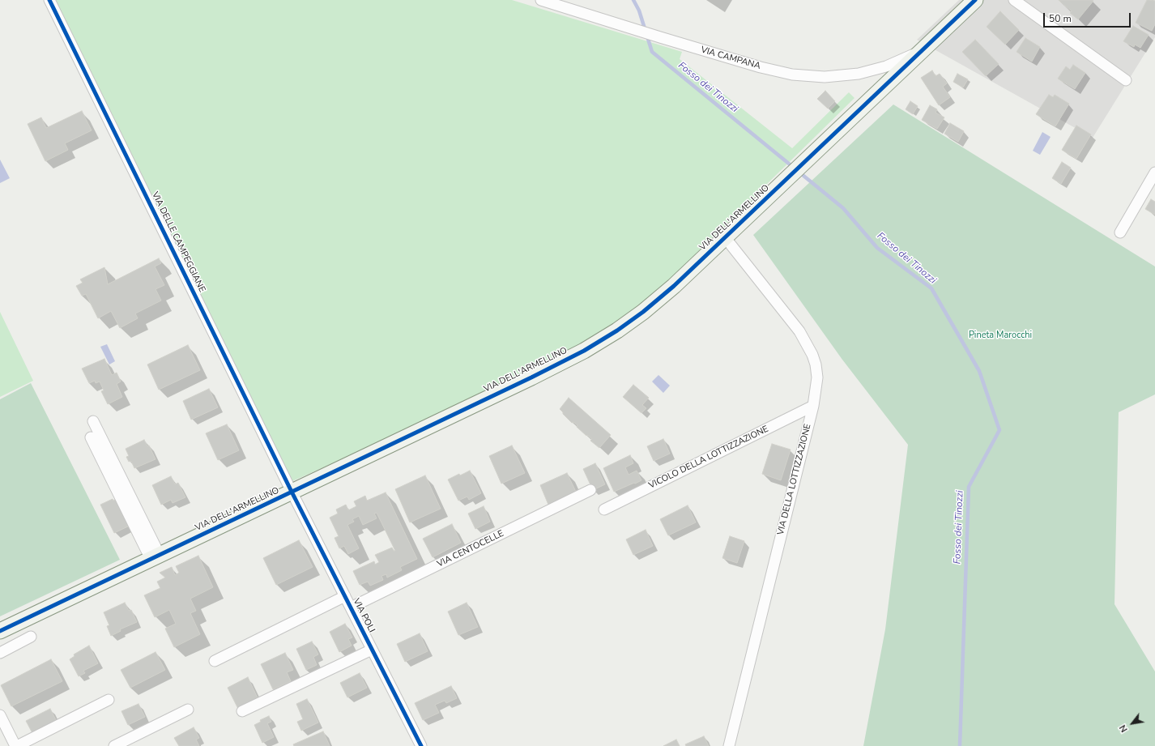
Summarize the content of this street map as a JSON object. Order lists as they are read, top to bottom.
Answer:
{
  "streets": {
    "street": [
      "VIA CAMPANA",
      "VIA DELL'ARMELLINO",
      "VIA DELLE CAMPEGGIANE",
      "VICOLO DELLA LOTTIZZAZIONE",
      "VIA DELLA LOTTIZZAZIONE",
      "VIA CENTOCELLE",
      "VIA POLI"
    ]
  },
  "crossings": [
    ["VIA CAMPANA", "VIA DELL'ARMELLINO"],
    ["VIA DELL'ARMELLINO", "VIA DELLE CAMPEGGIANE"],
    ["VIA DELL'ARMELLINO", "VIA DELLA LOTTIZZAZIONE"],
    ["VIA DELL'ARMELLINO", "VIA POLI"],
    ["VIA DELLE CAMPEGGIANE", "VIA POLI"],
    ["VICOLO DELLA LOTTIZZAZIONE", "VIA DELLA LOTTIZZAZIONE"],
    ["VIA CENTOCELLE", "VIA POLI"]
  ],
  "water": ["Fosso dei Tinozzi"],
  "parks": ["Pineta Marocchi"],
  "scale_bar": "50 m",
  "north": "bottom left"
}
